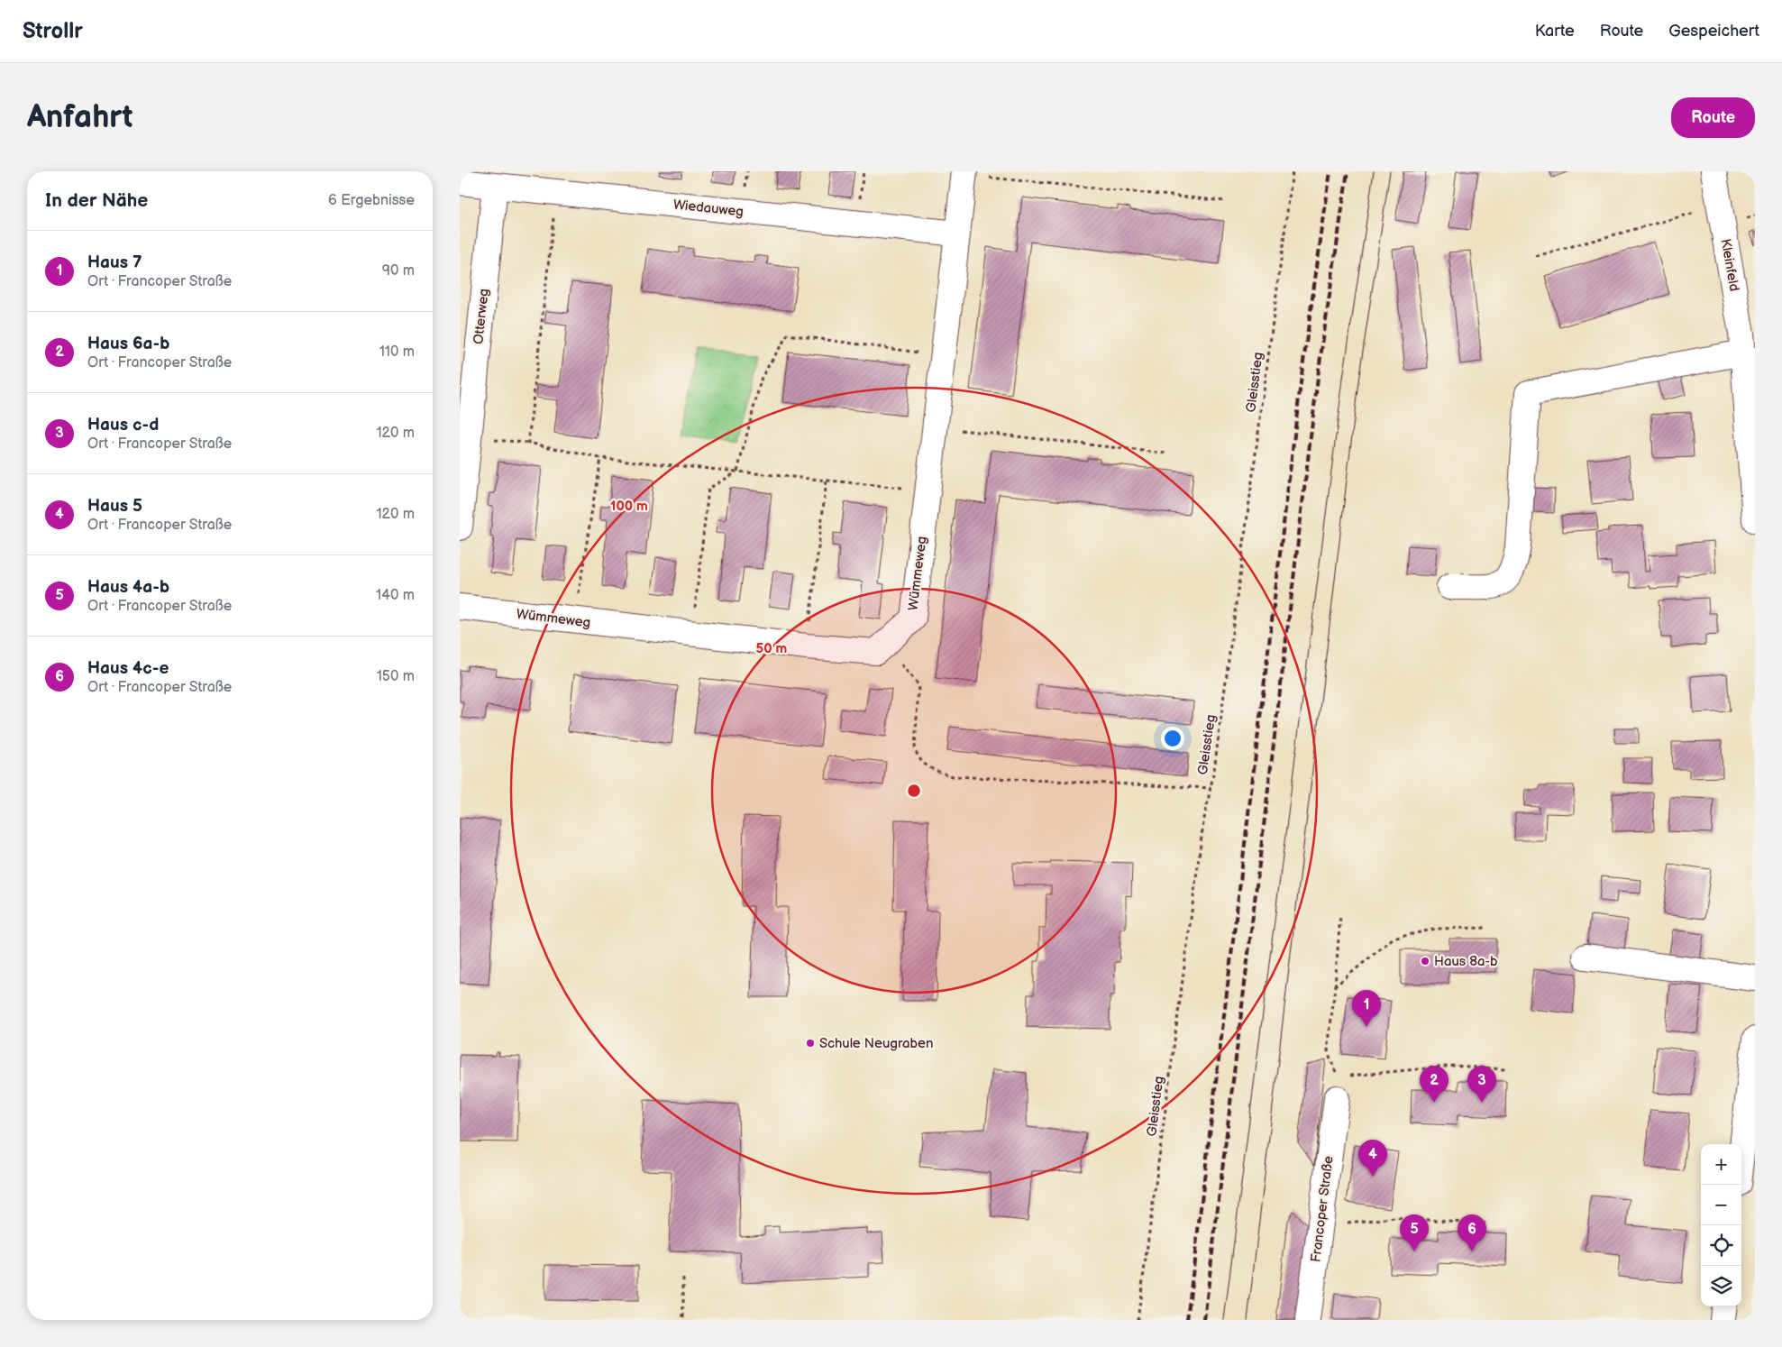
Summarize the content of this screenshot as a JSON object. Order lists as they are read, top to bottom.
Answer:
{
  "streets": {
    "street": [
      "Wiedauweg",
      "Kleinfeld",
      "Otterweg",
      "Wümmeweg",
      "Francoper Straße"
    ],
    "path": ["Gleisstieg"]
  },
  "crossings": [
    ["Wiedauweg", "Otterweg"],
    ["Wiedauweg", "Wümmeweg"]
  ],
  "places": ["Haus 8a-b", "Schule Neugraben"],
  "page": {
    "header": "Strollr",
    "nav": ["Karte", "Route", "Gespeichert"],
    "buttons": "Route",
    "title": "Anfahrt",
    "heading": ["In der Nähe", "6 Ergebnisse"],
    "list": [
      {
        "mark": "1",
        "name": "Haus 7",
        "note": "Ort · Francoper Straße",
        "value": "90 m"
      },
      {
        "mark": "2",
        "name": "Haus 6a-b",
        "note": "Ort · Francoper Straße",
        "value": "110 m"
      },
      {
        "mark": "3",
        "name": "Haus c-d",
        "note": "Ort · Francoper Straße",
        "value": "120 m"
      },
      {
        "mark": "4",
        "name": "Haus 5",
        "note": "Ort · Francoper Straße",
        "value": "120 m"
      },
      {
        "mark": "5",
        "name": "Haus 4a-b",
        "note": "Ort · Francoper Straße",
        "value": "140 m"
      },
      {
        "mark": "6",
        "name": "Haus 4c-e",
        "note": "Ort · Francoper Straße",
        "value": "150 m"
      }
    ],
    "pins": [
      "1",
      "2",
      "3",
      "4",
      "5",
      "6"
    ],
    "map_buttons": ["+", "−"]
  },
  "rings": ["100 m", "50 m"]
}
